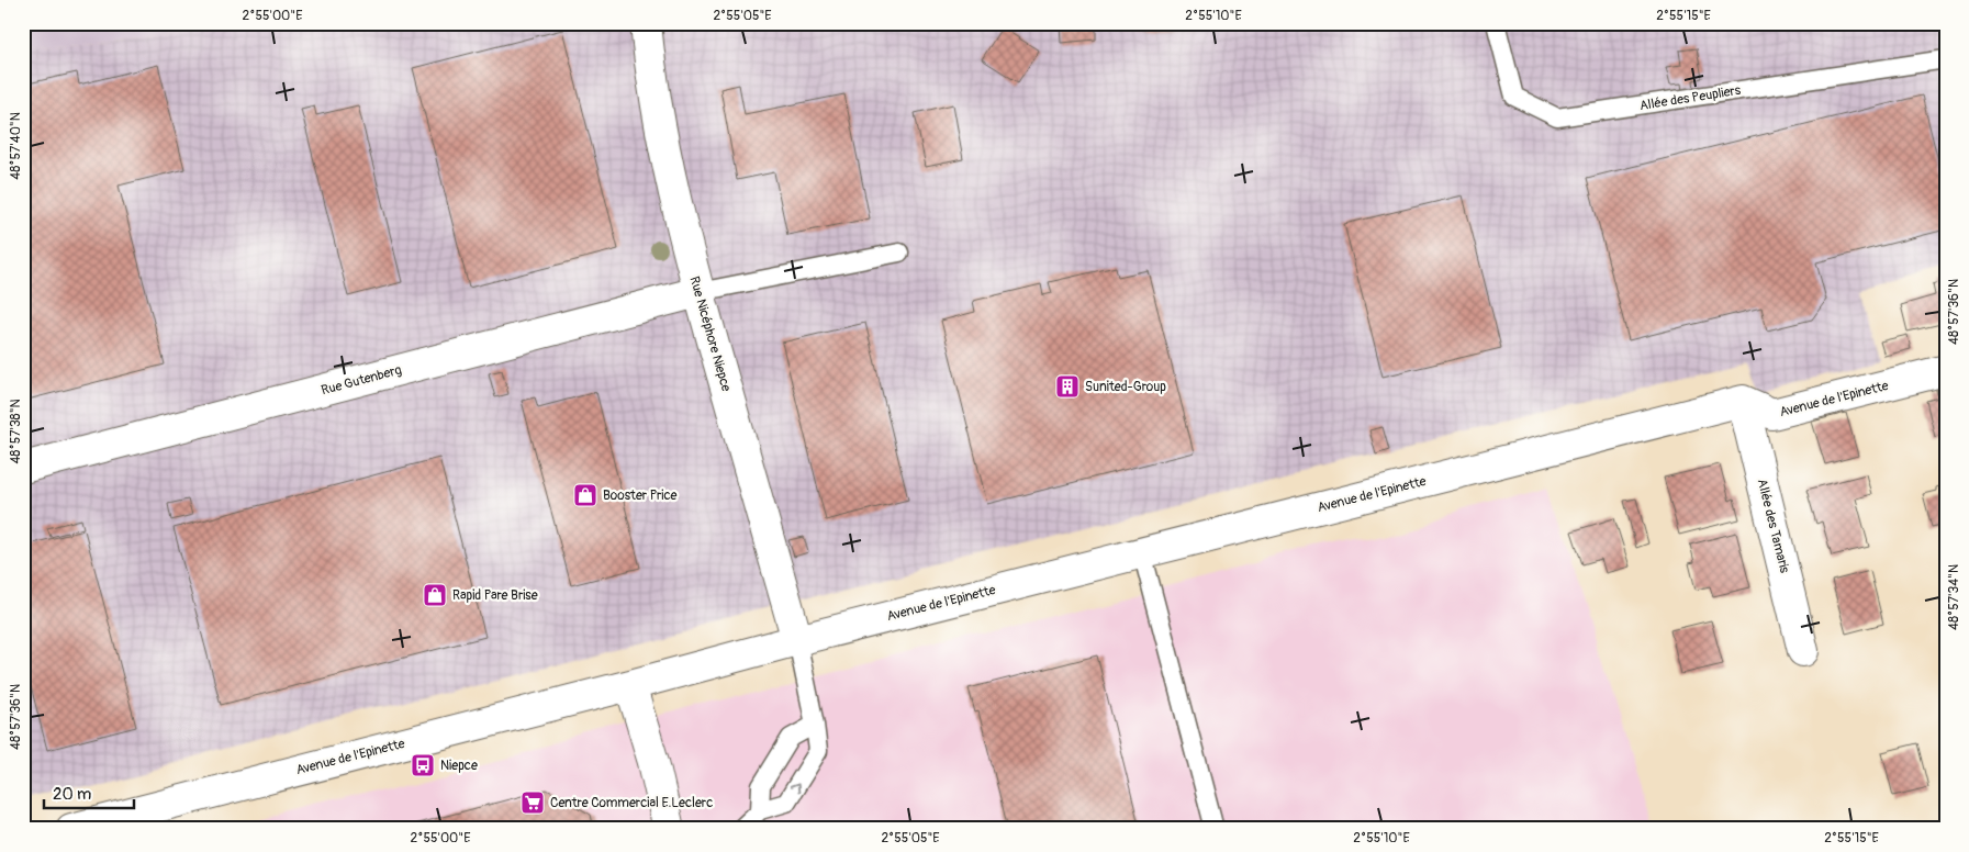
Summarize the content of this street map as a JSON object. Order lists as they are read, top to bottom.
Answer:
{
  "streets": {
    "street": [
      "Rue Nicéphore Niepce",
      "Rue Gutenberg",
      "Avenue de l'Epinette",
      "Allée des Tamaris"
    ],
    "lane": ["Allée des Peupliers"]
  },
  "crossings": [
    ["Rue Nicéphore Niepce", "Rue Gutenberg"],
    ["Rue Nicéphore Niepce", "Avenue de l'Epinette"],
    ["Avenue de l'Epinette", "Allée des Tamaris"]
  ],
  "places": {
    "building": ["Sunited-Group"],
    "shop": ["Booster Price", "Rapid Pare Brise"],
    "bus stop": ["Niepce"],
    "supermarket": ["Centre Commercial E.Leclerc"]
  },
  "scale_bar": "20 m",
  "coordinates": [
    "2°55'00\"E",
    "2°55'05\"E",
    "2°55'10\"E",
    "2°55'15\"E",
    "48°57'40\"N",
    "48°57'36\"N",
    "48°57'38\"N",
    "48°57'34\"N"
  ]
}
